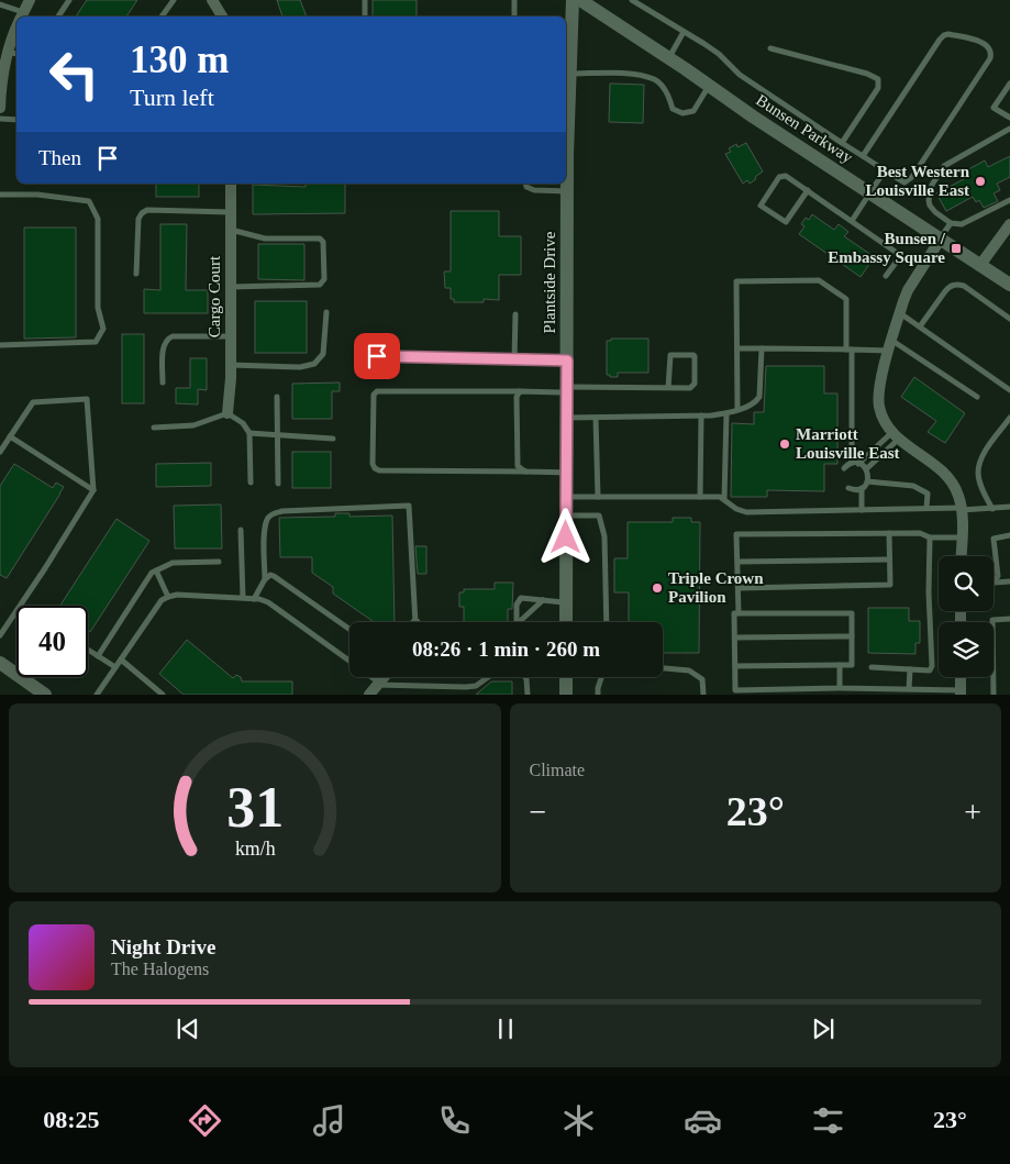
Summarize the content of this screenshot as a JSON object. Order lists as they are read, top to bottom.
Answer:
{
  "streets": {
    "street": ["Bunsen Parkway", "Plantside Drive", "Cargo Court"]
  },
  "places": {
    "other": ["Best Western Louisville East", "Marriott Louisville East", "Triple Crown Pavilion"],
    "transit": ["Bunsen / Embassy Square"]
  },
  "page": {
    "turn": ["130 m", "Turn left"],
    "then": "Then",
    "limit": "40",
    "trip": "08:26 · 1 min · 260 m",
    "tile": "Climate",
    "heat": ["−", "23°", "+"],
    "song": ["Night Drive", "The Halogens"],
    "tabs": ["08:25", "23°"],
    "gauge": ["31", "km/h"]
  }
}
